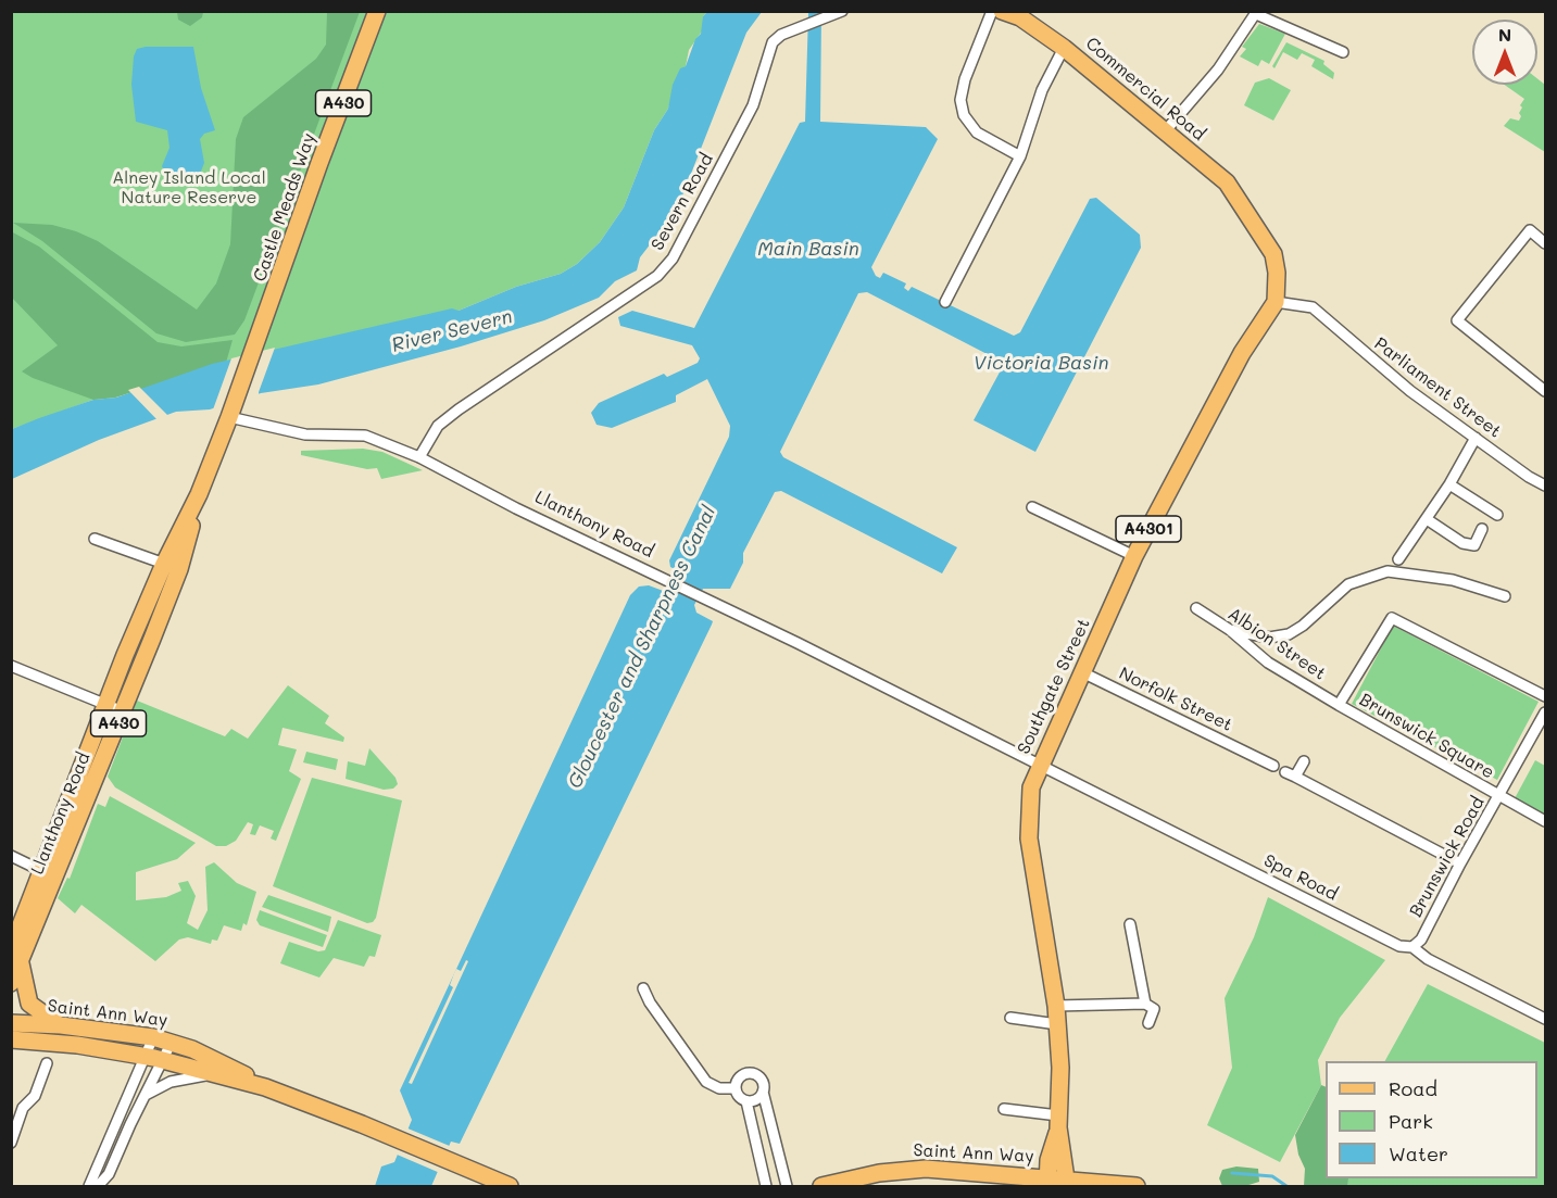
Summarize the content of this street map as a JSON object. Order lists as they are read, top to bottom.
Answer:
{
  "streets": {
    "main road": [
      "Commercial Road",
      "A430",
      "Castle Meads Way",
      "Llanthony Road",
      "A4301",
      "Southgate Street",
      "Saint Ann Way"
    ],
    "street": [
      "Severn Road",
      "Parliament Street",
      "Albion Street",
      "Norfolk Street",
      "Brunswick Square",
      "Brunswick Road",
      "Spa Road"
    ]
  },
  "crossings": [
    ["Commercial Road", "Parliament Street"],
    ["Commercial Road", "Southgate Street"],
    ["A430", "Llanthony Road"],
    ["Severn Road", "Llanthony Road"],
    ["Castle Meads Way", "Llanthony Road"],
    ["Parliament Street", "Southgate Street"],
    ["Llanthony Road", "Southgate Street"],
    ["Llanthony Road", "Spa Road"],
    ["Albion Street", "Brunswick Square"],
    ["Southgate Street", "Norfolk Street"],
    ["Southgate Street", "Spa Road"],
    ["Southgate Street", "Saint Ann Way"],
    ["Brunswick Square", "Brunswick Road"],
    ["Brunswick Road", "Spa Road"]
  ],
  "water": [
    "Main Basin",
    "River Severn",
    "Victoria Basin",
    "Gloucester and Sharpness Canal"
  ],
  "parks": ["Alney Island Local Nature Reserve"],
  "legend": ["Road", "Park", "Water"],
  "north": "top"
}
